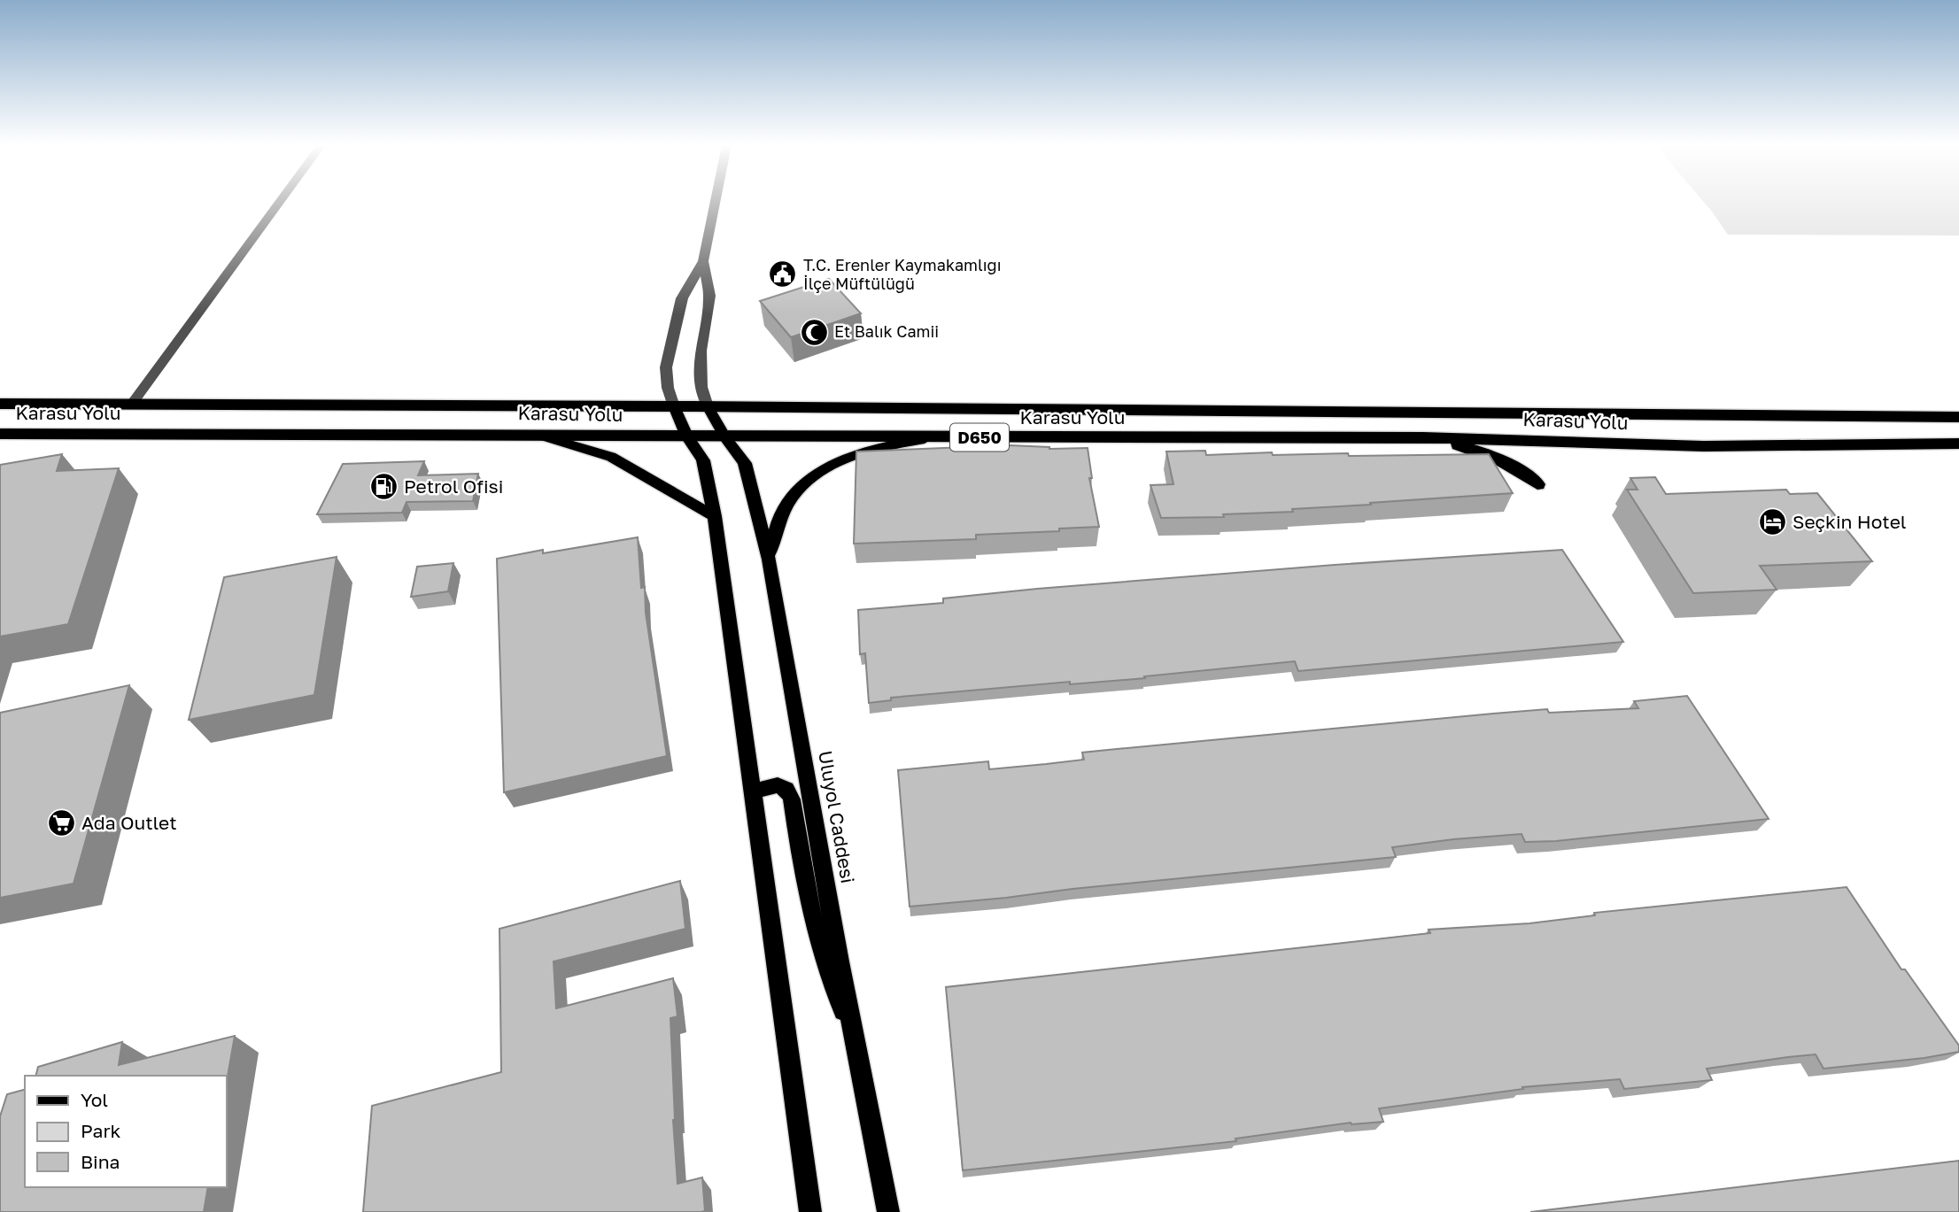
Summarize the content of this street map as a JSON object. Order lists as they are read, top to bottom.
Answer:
{
  "streets": {
    "highway": ["Karasu Yolu", "D650"],
    "main road": ["Uluyol Caddesi"]
  },
  "crossings": [
    ["Karasu Yolu", "Uluyol Caddesi"]
  ],
  "places": {
    "public building": ["T.C. Erenler Kaymakamlığı İlçe Müftülüğü"],
    "mosque": ["Et Balık Camii"],
    "fuel station": ["Petrol Ofisi"],
    "hotel": ["Seçkin Hotel"],
    "supermarket": ["Ada Outlet"]
  },
  "legend": ["Yol", "Park", "Bina"]
}
